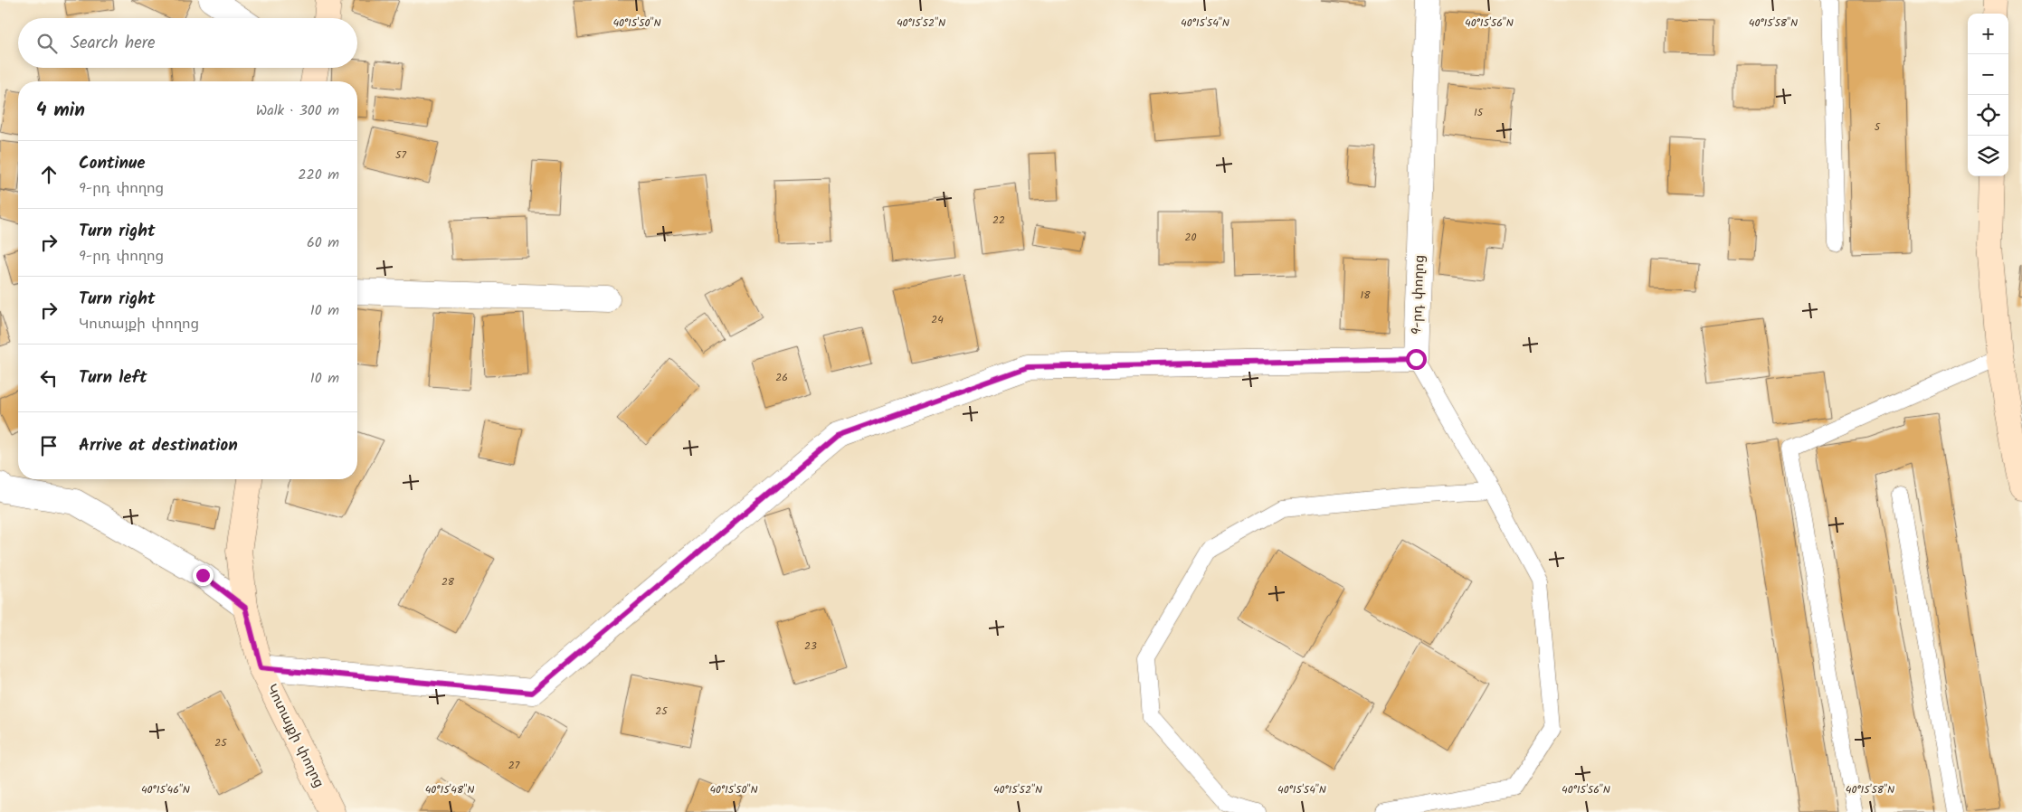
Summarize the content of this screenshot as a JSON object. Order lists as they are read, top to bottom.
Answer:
{
  "streets": {
    "main road": ["Կոտայքի փողոց"],
    "street": ["9-րդ փողոց"]
  },
  "house_numbers": [
    "15",
    "5",
    "57",
    "22",
    "20",
    "18",
    "24",
    "26",
    "28",
    "23",
    "25",
    "25",
    "27"
  ],
  "page": {
    "map_buttons": ["+", "−"],
    "search": "Search here",
    "heading": ["4 min", "Walk · 300 m"],
    "list": [
      ["Continue", "9-րդ փողոց", "220 m"],
      ["Turn right", "9-րդ փողոց", "60 m"],
      ["Turn right", "Կոտայքի փողոց", "10 m"],
      ["Turn left", "10 m"],
      "Arrive at destination"
    ]
  },
  "coordinates": [
    "40°15'50\"N",
    "40°15'52\"N",
    "40°15'54\"N",
    "40°15'56\"N",
    "40°15'58\"N",
    "40°15'46\"N",
    "40°15'48\"N"
  ]
}
